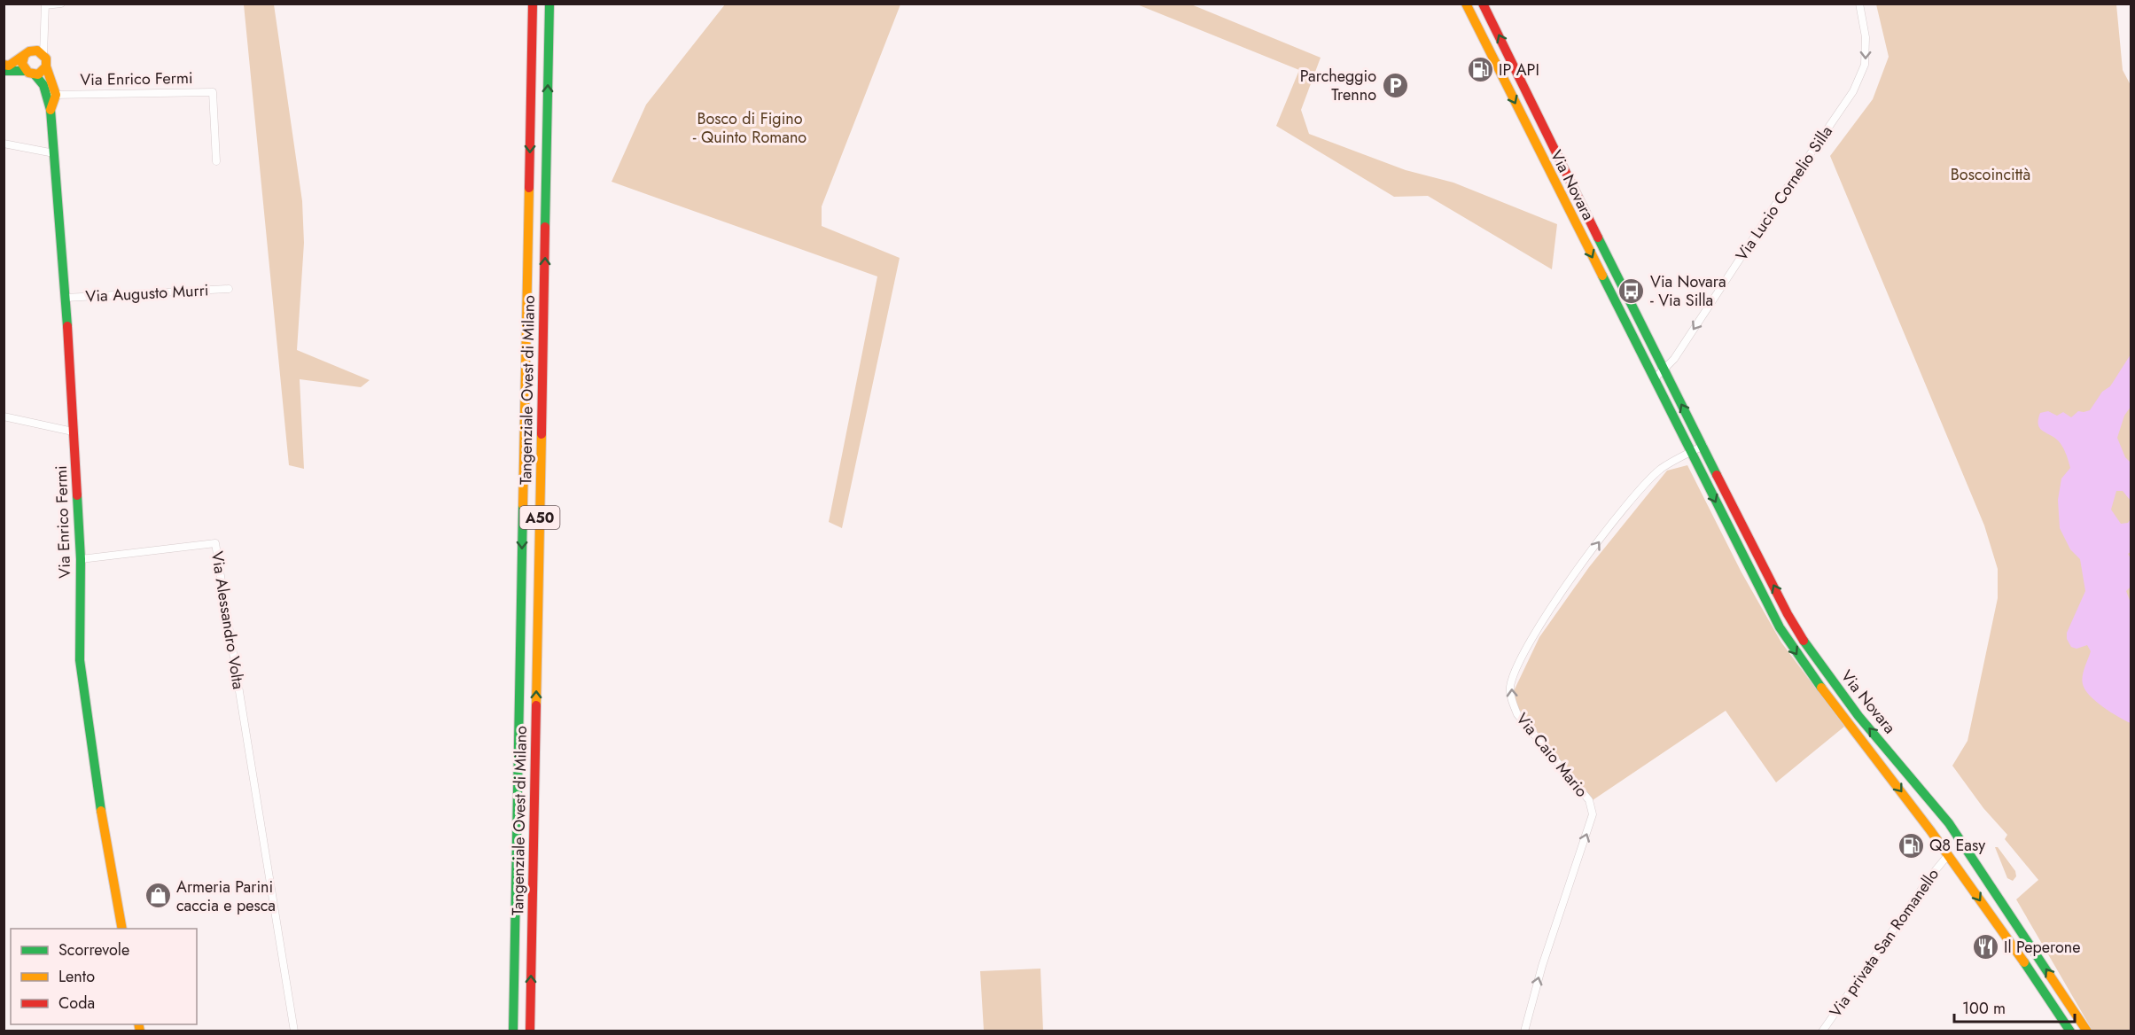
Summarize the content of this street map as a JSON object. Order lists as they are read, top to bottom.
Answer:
{
  "streets": {
    "main road": [
      "Via Enrico Fermi",
      "Via Novara",
      "Tangenziale Ovest di Milano",
      "A50"
    ],
    "street": [
      "Via Lucio Cornelio Silla",
      "Via Augusto Murri",
      "Via Alessandro Volta",
      "Via Caio Mario",
      "Via privata San Romanello"
    ]
  },
  "crossings": [
    ["Via Enrico Fermi", "Via Augusto Murri"],
    ["Via Enrico Fermi", "Via Alessandro Volta"],
    ["Via Novara", "Via Lucio Cornelio Silla"],
    ["Via Novara", "Via Caio Mario"],
    ["Via Novara", "Via privata San Romanello"]
  ],
  "one_way": ["Via Lucio Cornelio Silla", "Via Caio Mario"],
  "parks": ["Bosco di Figino - Quinto Romano", "Boscoincittà"],
  "places": {
    "fuel station": ["IP API", "Q8 Easy"],
    "parking": ["Parcheggio Trenno"],
    "bus stop": ["Via Novara - Via Silla"],
    "shop": ["Armeria Parini caccia e pesca"],
    "restaurant": ["Il Peperone"]
  },
  "legend": ["Scorrevole", "Lento", "Coda"],
  "scale_bar": "100 m"
}
